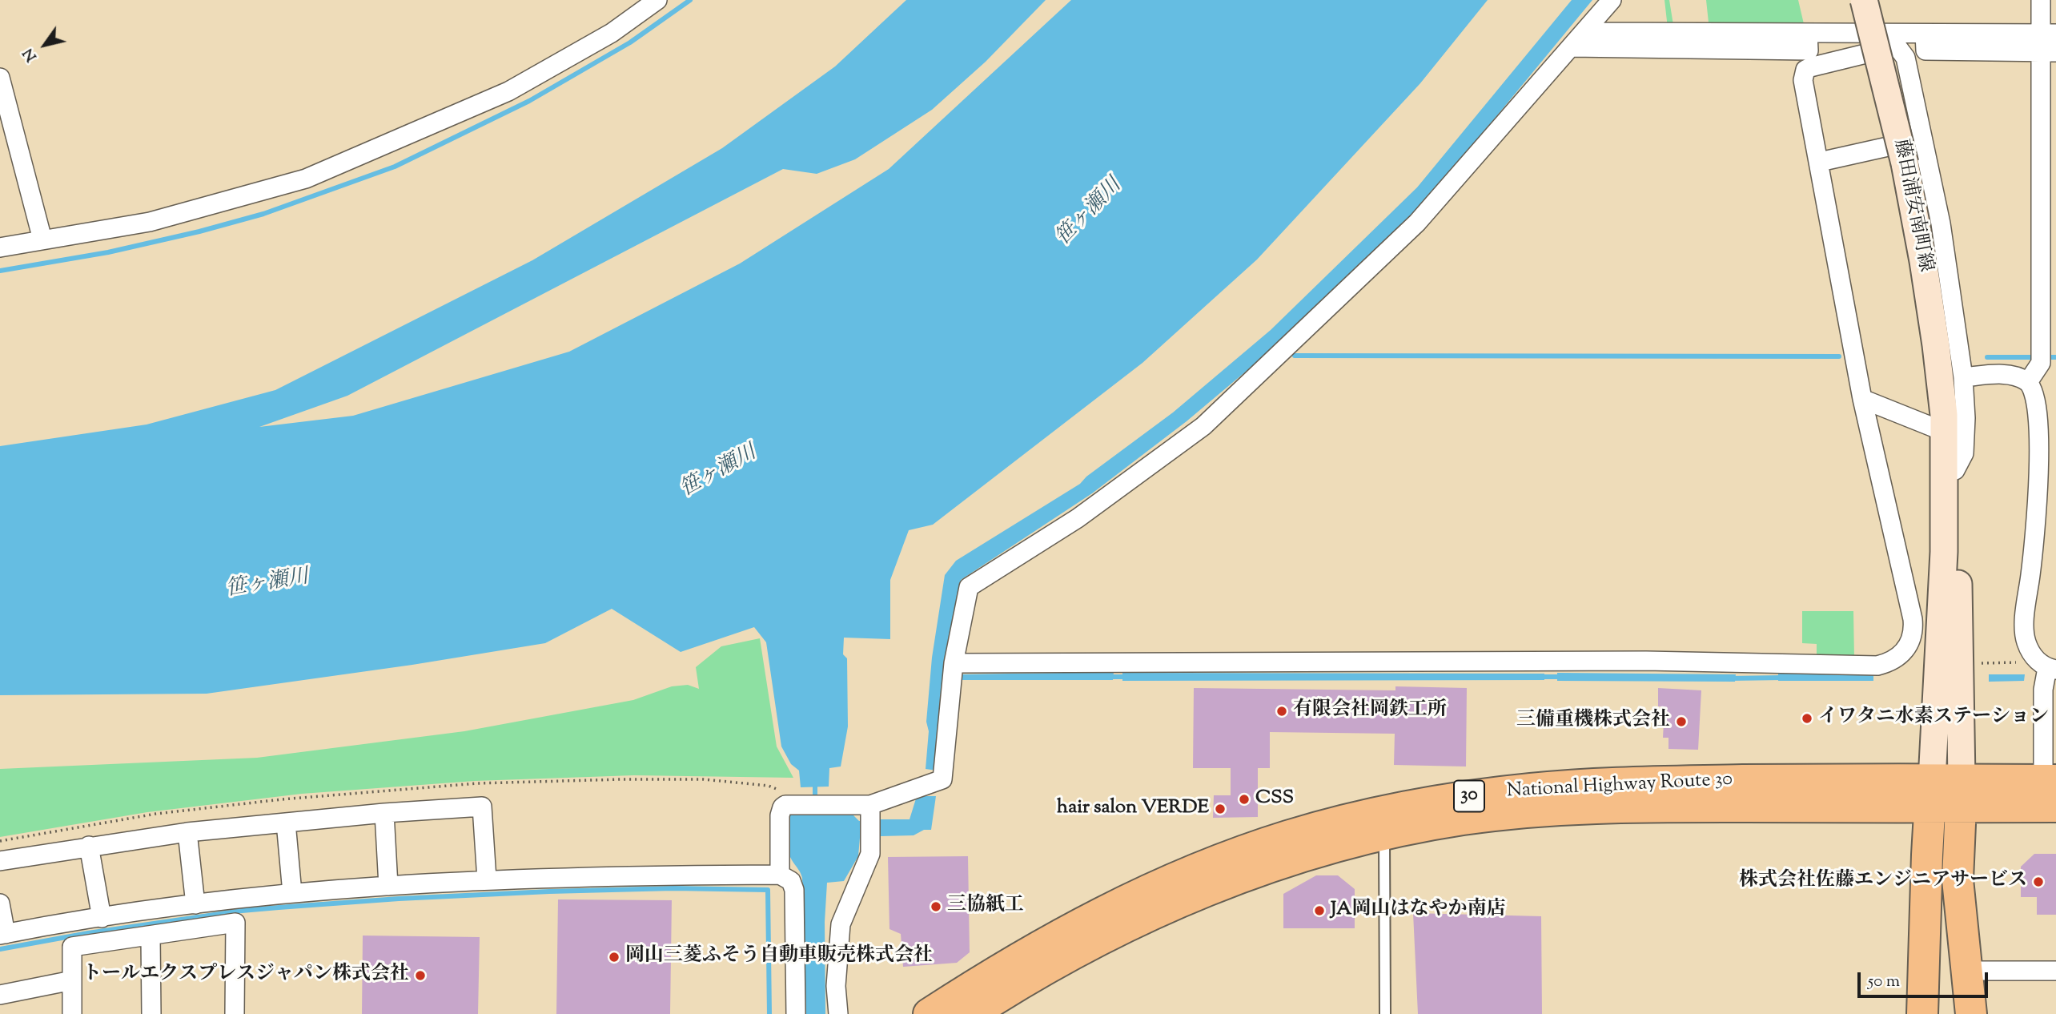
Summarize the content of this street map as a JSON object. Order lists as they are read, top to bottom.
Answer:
{
  "streets": {
    "highway": ["National Highway Route 30", "30"],
    "street": ["藤田浦安南町線"]
  },
  "crossings": [
    ["藤田浦安南町線", "National Highway Route 30"]
  ],
  "water": ["笹ヶ瀬川"],
  "places": [
    "有限会社岡鉄工所",
    "イワタニ水素ステーション",
    "三備重機株式会社",
    "CSS",
    "hair salon VERDE",
    "株式会社佐藤エンジニアサービス",
    "三協紙工",
    "JA岡山はなやか南店",
    "岡山三菱ふそう自動車販売株式会社",
    "トールエクスプレスジャパン株式会社"
  ],
  "scale_bar": "50 m",
  "north": "bottom left"
}
